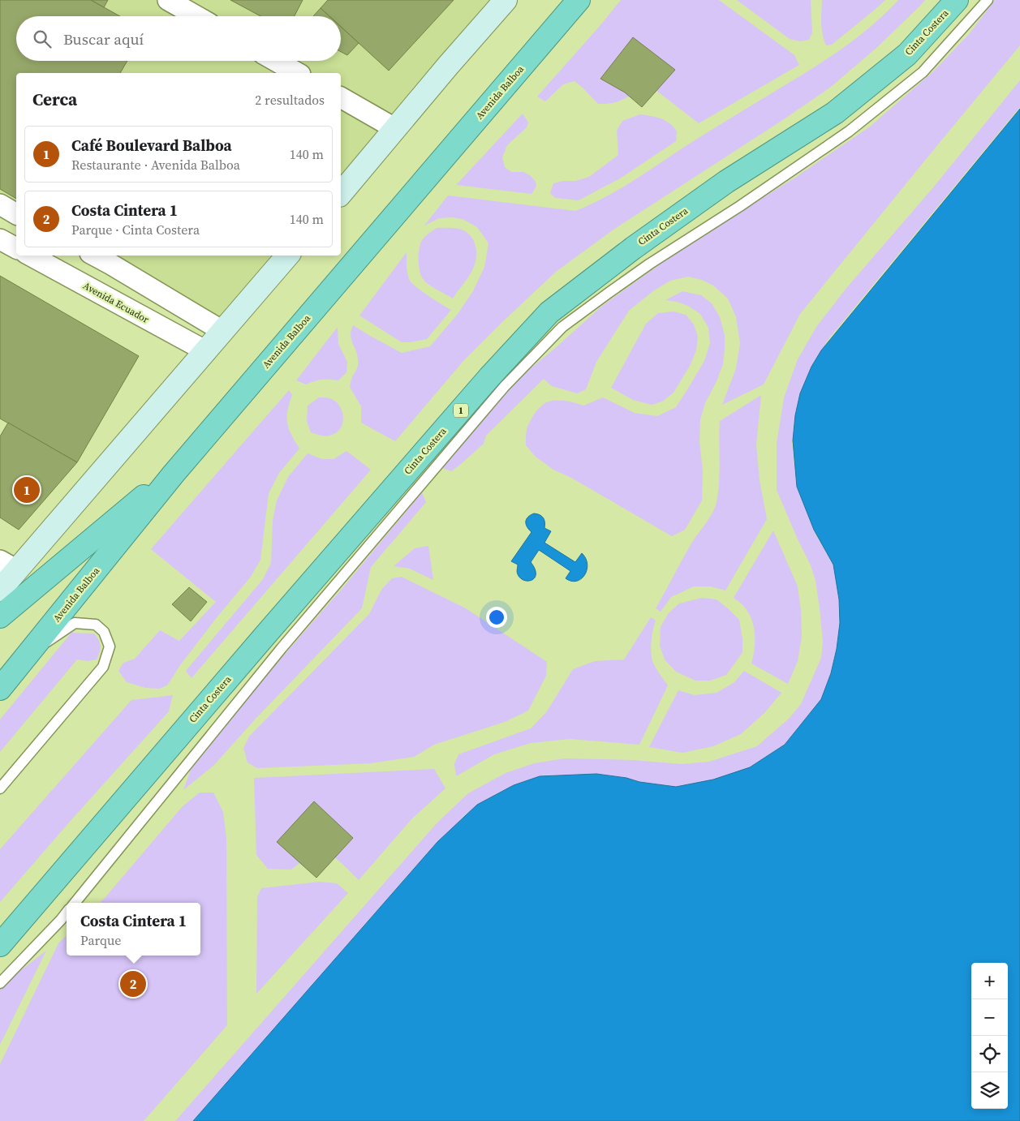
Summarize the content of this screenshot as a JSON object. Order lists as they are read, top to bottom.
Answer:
{
  "streets": {
    "highway": ["Cinta Costera", "Avenida Balboa", "1"],
    "street": ["Avenida Ecuador"]
  },
  "page": {
    "search": "Buscar aquí",
    "heading": ["Cerca", "2 resultados"],
    "list": [
      {
        "mark": "1",
        "name": "Café Boulevard Balboa",
        "note": "Restaurante · Avenida Balboa",
        "value": "140 m"
      },
      {
        "mark": "2",
        "name": "Costa Cintera 1",
        "note": "Parque · Cinta Costera",
        "value": "140 m"
      }
    ],
    "pins": ["1", "2"],
    "popup": ["Costa Cintera 1", "Parque"],
    "map_buttons": ["+", "−"]
  }
}
